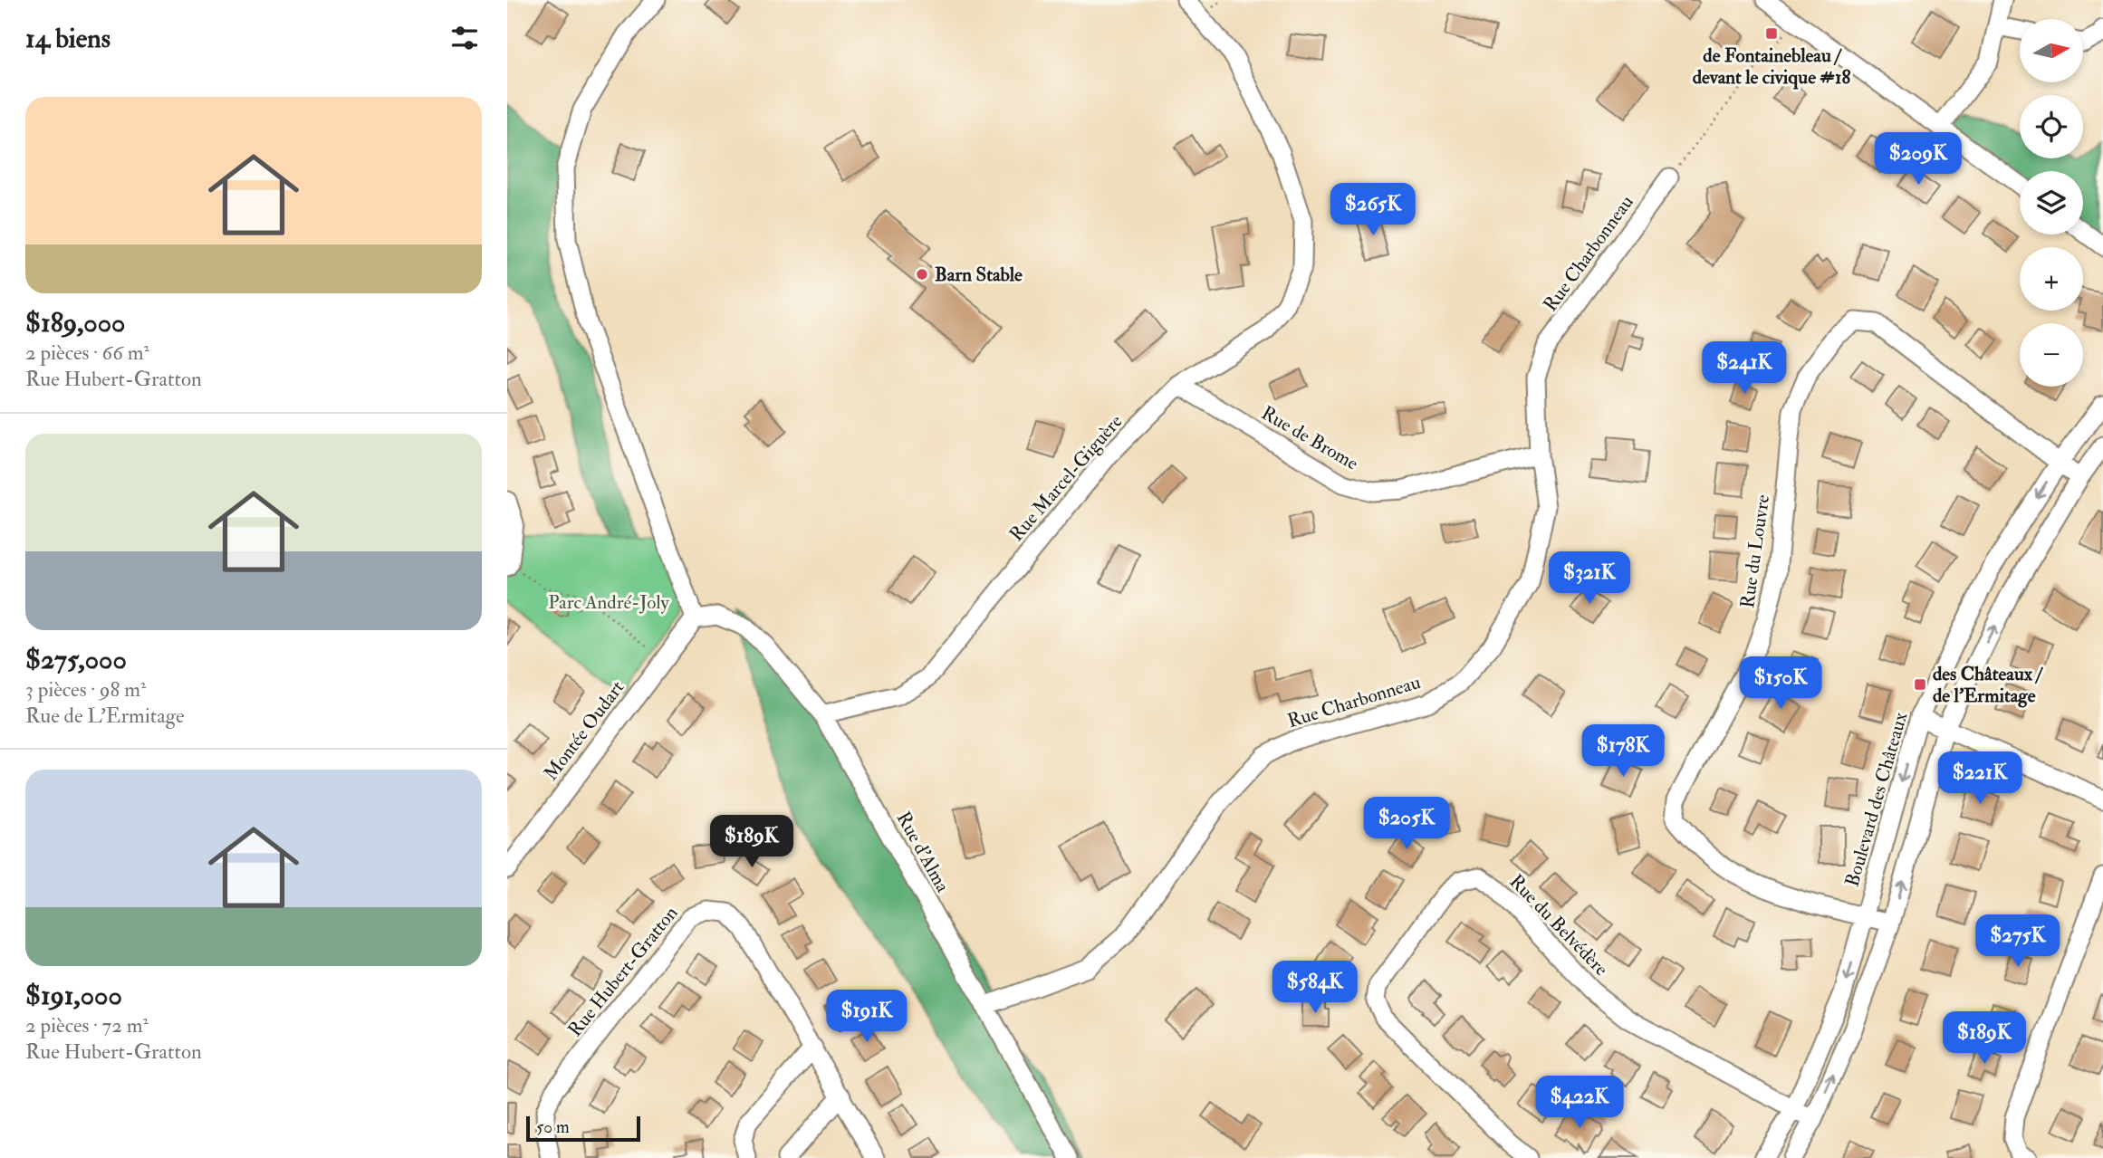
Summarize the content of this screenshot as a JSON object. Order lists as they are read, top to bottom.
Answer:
{
  "streets": {
    "street": [
      "Rue Charbonneau",
      "Rue de Brome",
      "Rue Marcel-Giguère",
      "Rue du Louvre",
      "Montée Oudart",
      "Boulevard des Châteaux",
      "Rue d'Alma",
      "Rue du Belvédère",
      "Rue Hubert-Gratton"
    ]
  },
  "crossings": [
    ["Rue Charbonneau", "Rue de Brome"],
    ["Rue Charbonneau", "Rue d'Alma"],
    ["Rue de Brome", "Rue Marcel-Giguère"],
    ["Rue Marcel-Giguère", "Rue d'Alma"],
    ["Rue du Louvre", "Boulevard des Châteaux"],
    ["Montée Oudart", "Rue d'Alma"],
    ["Boulevard des Châteaux", "Rue du Belvédère"]
  ],
  "parks": ["Parc André-Joly"],
  "places": {
    "transit": ["de Fontainebleau / devant le civique #18", "des Châteaux / de l'Ermitage"],
    "other": ["Barn Stable"]
  },
  "scale_bar": "50 m",
  "north": "right",
  "page": {
    "heading": "14 biens",
    "map_buttons": ["+", "−"],
    "list": [
      {
        "name": "$189,000",
        "note": "2 pièces · 66 m² · Rue Hubert-Gratton"
      },
      {
        "name": "$275,000",
        "note": "3 pièces · 98 m² · Rue de L'Ermitage"
      },
      {
        "name": "$191,000",
        "note": "2 pièces · 72 m² · Rue Hubert-Gratton"
      }
    ],
    "price": [
      "$209K",
      "$265K",
      "$241K",
      "$321K",
      "$150K",
      "$178K",
      "$221K",
      "$205K",
      "$189K",
      "$275K",
      "$584K",
      "$191K",
      "$189K",
      "$422K"
    ],
    "scale": "50 m"
  }
}
